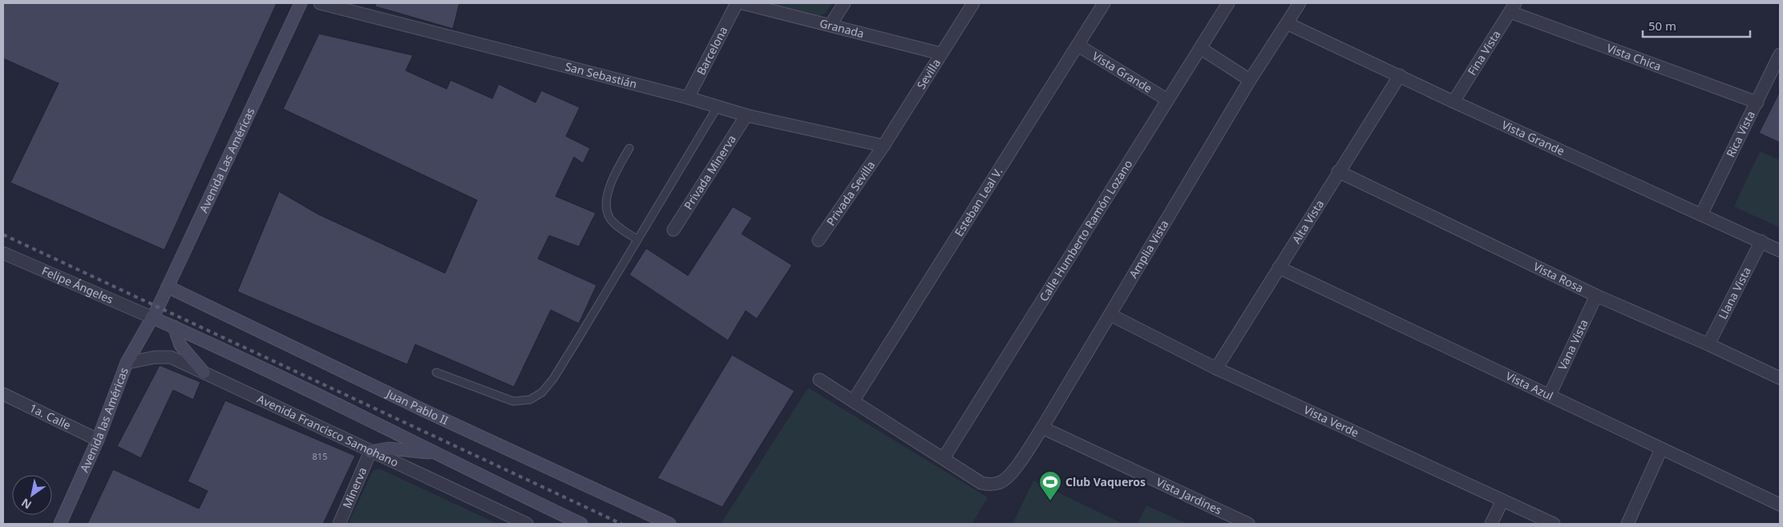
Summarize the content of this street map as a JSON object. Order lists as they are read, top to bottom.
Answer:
{
  "streets": {
    "main road": ["Avenida Las Américas", "Juan Pablo II", "Avenida las Américas"],
    "street": [
      "Granada",
      "Barcelona",
      "Fina Vista",
      "Vista Chica",
      "Vista Grande",
      "Sevilla",
      "San Sebastián",
      "Rica Vista",
      "Privada Minerva",
      "Privada Sevilla",
      "Esteban Leal V.",
      "Alta Vista",
      "Calle Humberto Ramón Lozano",
      "Amplia Vista",
      "Vista Rosa",
      "Felipe Ángeles",
      "Llana Vista",
      "Vana Vista",
      "Vista Azul",
      "1a. Calle",
      "Vista Verde",
      "Avenida Francisco Samohano",
      "Minerva",
      "Vista Jardines"
    ]
  },
  "crossings": [
    ["Granada", "Sevilla"],
    ["Barcelona", "San Sebastián"],
    ["Fina Vista", "Vista Chica"],
    ["Fina Vista", "Vista Grande"],
    ["Vista Chica", "Rica Vista"],
    ["Vista Grande", "Rica Vista"],
    ["Vista Grande", "Esteban Leal V."],
    ["Vista Grande", "Alta Vista"],
    ["Vista Grande", "Calle Humberto Ramón Lozano"],
    ["Vista Grande", "Amplia Vista"],
    ["Vista Grande", "Llana Vista"],
    ["Sevilla", "San Sebastián"],
    ["Sevilla", "Privada Sevilla"],
    ["San Sebastián", "Privada Minerva"],
    ["San Sebastián", "Privada Sevilla"],
    ["Avenida Las Américas", "Felipe Ángeles"],
    ["Avenida Las Américas", "Juan Pablo II"],
    ["Avenida Las Américas", "Avenida las Américas"],
    ["Alta Vista", "Vista Rosa"],
    ["Alta Vista", "Vista Azul"],
    ["Alta Vista", "Vista Verde"],
    ["Calle Humberto Ramón Lozano", "Amplia Vista"],
    ["Amplia Vista", "Vista Verde"],
    ["Amplia Vista", "Vista Jardines"],
    ["Vista Rosa", "Llana Vista"],
    ["Vista Rosa", "Vana Vista"],
    ["Felipe Ángeles", "Avenida las Américas"],
    ["Vana Vista", "Vista Azul"],
    ["1a. Calle", "Avenida las Américas"],
    ["Avenida las Américas", "Avenida Francisco Samohano"],
    ["Avenida Francisco Samohano", "Minerva"]
  ],
  "places": {
    "sports": ["Club Vaqueros"]
  },
  "house_numbers": ["815"],
  "scale_bar": "50 m",
  "north": "bottom left"
}
